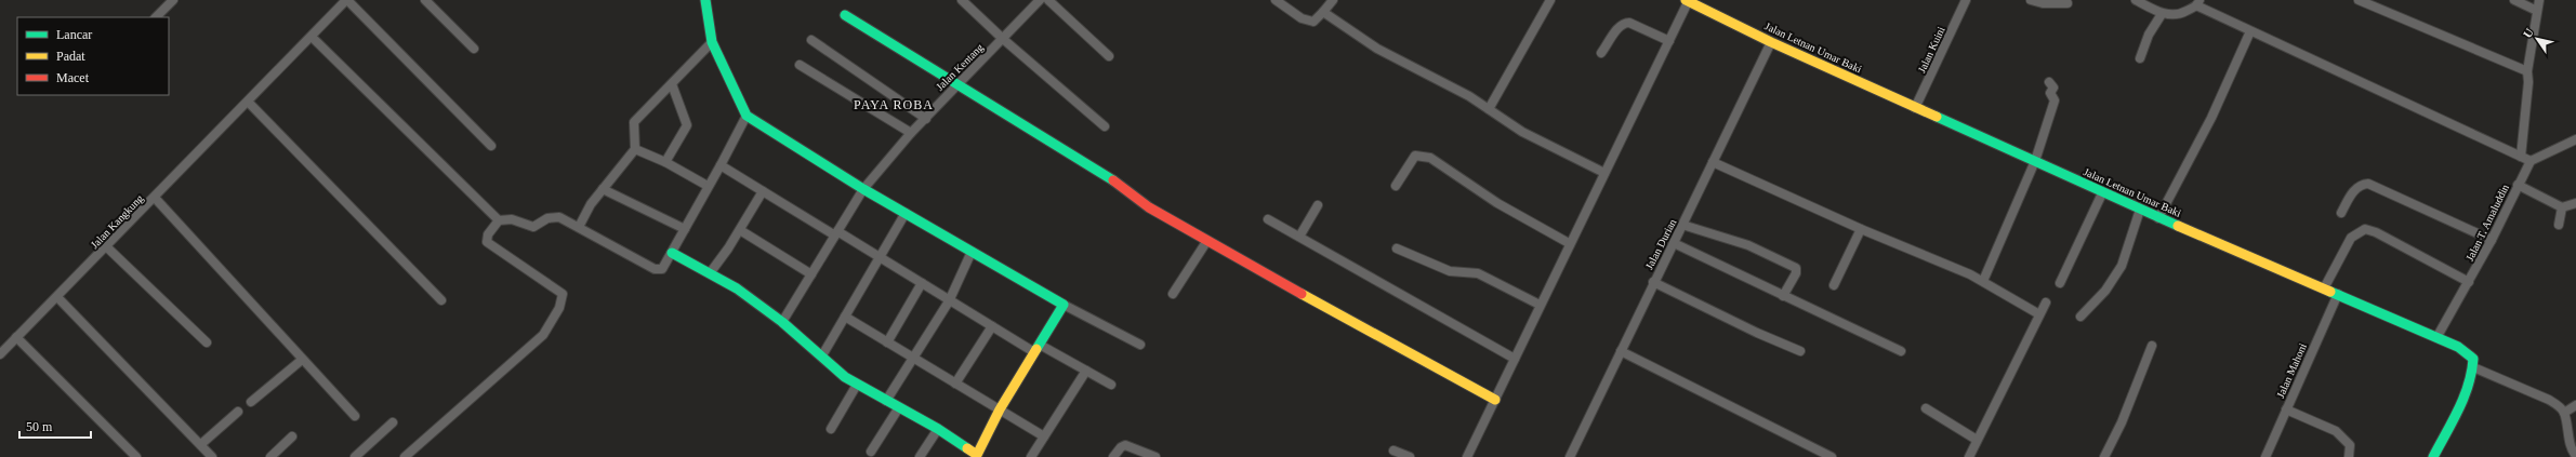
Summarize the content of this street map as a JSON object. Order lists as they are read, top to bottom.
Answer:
{
  "streets": {
    "street": [
      "Jalan Letnan Umar Baki",
      "Jalan Kuini",
      "Jalan Kentang",
      "Jalan Kangkung",
      "Jalan T. Amaluddin",
      "Jalan Durian",
      "Jalan Mahoni"
    ]
  },
  "crossings": [
    ["Jalan Letnan Umar Baki", "Jalan Kuini"],
    ["Jalan Letnan Umar Baki", "Jalan T. Amaluddin"],
    ["Jalan Letnan Umar Baki", "Jalan Durian"],
    ["Jalan Letnan Umar Baki", "Jalan Mahoni"]
  ],
  "districts": ["PAYA ROBA"],
  "legend": ["Lancar", "Padat", "Macet"],
  "scale_bar": "50 m",
  "north": "top left"
}
